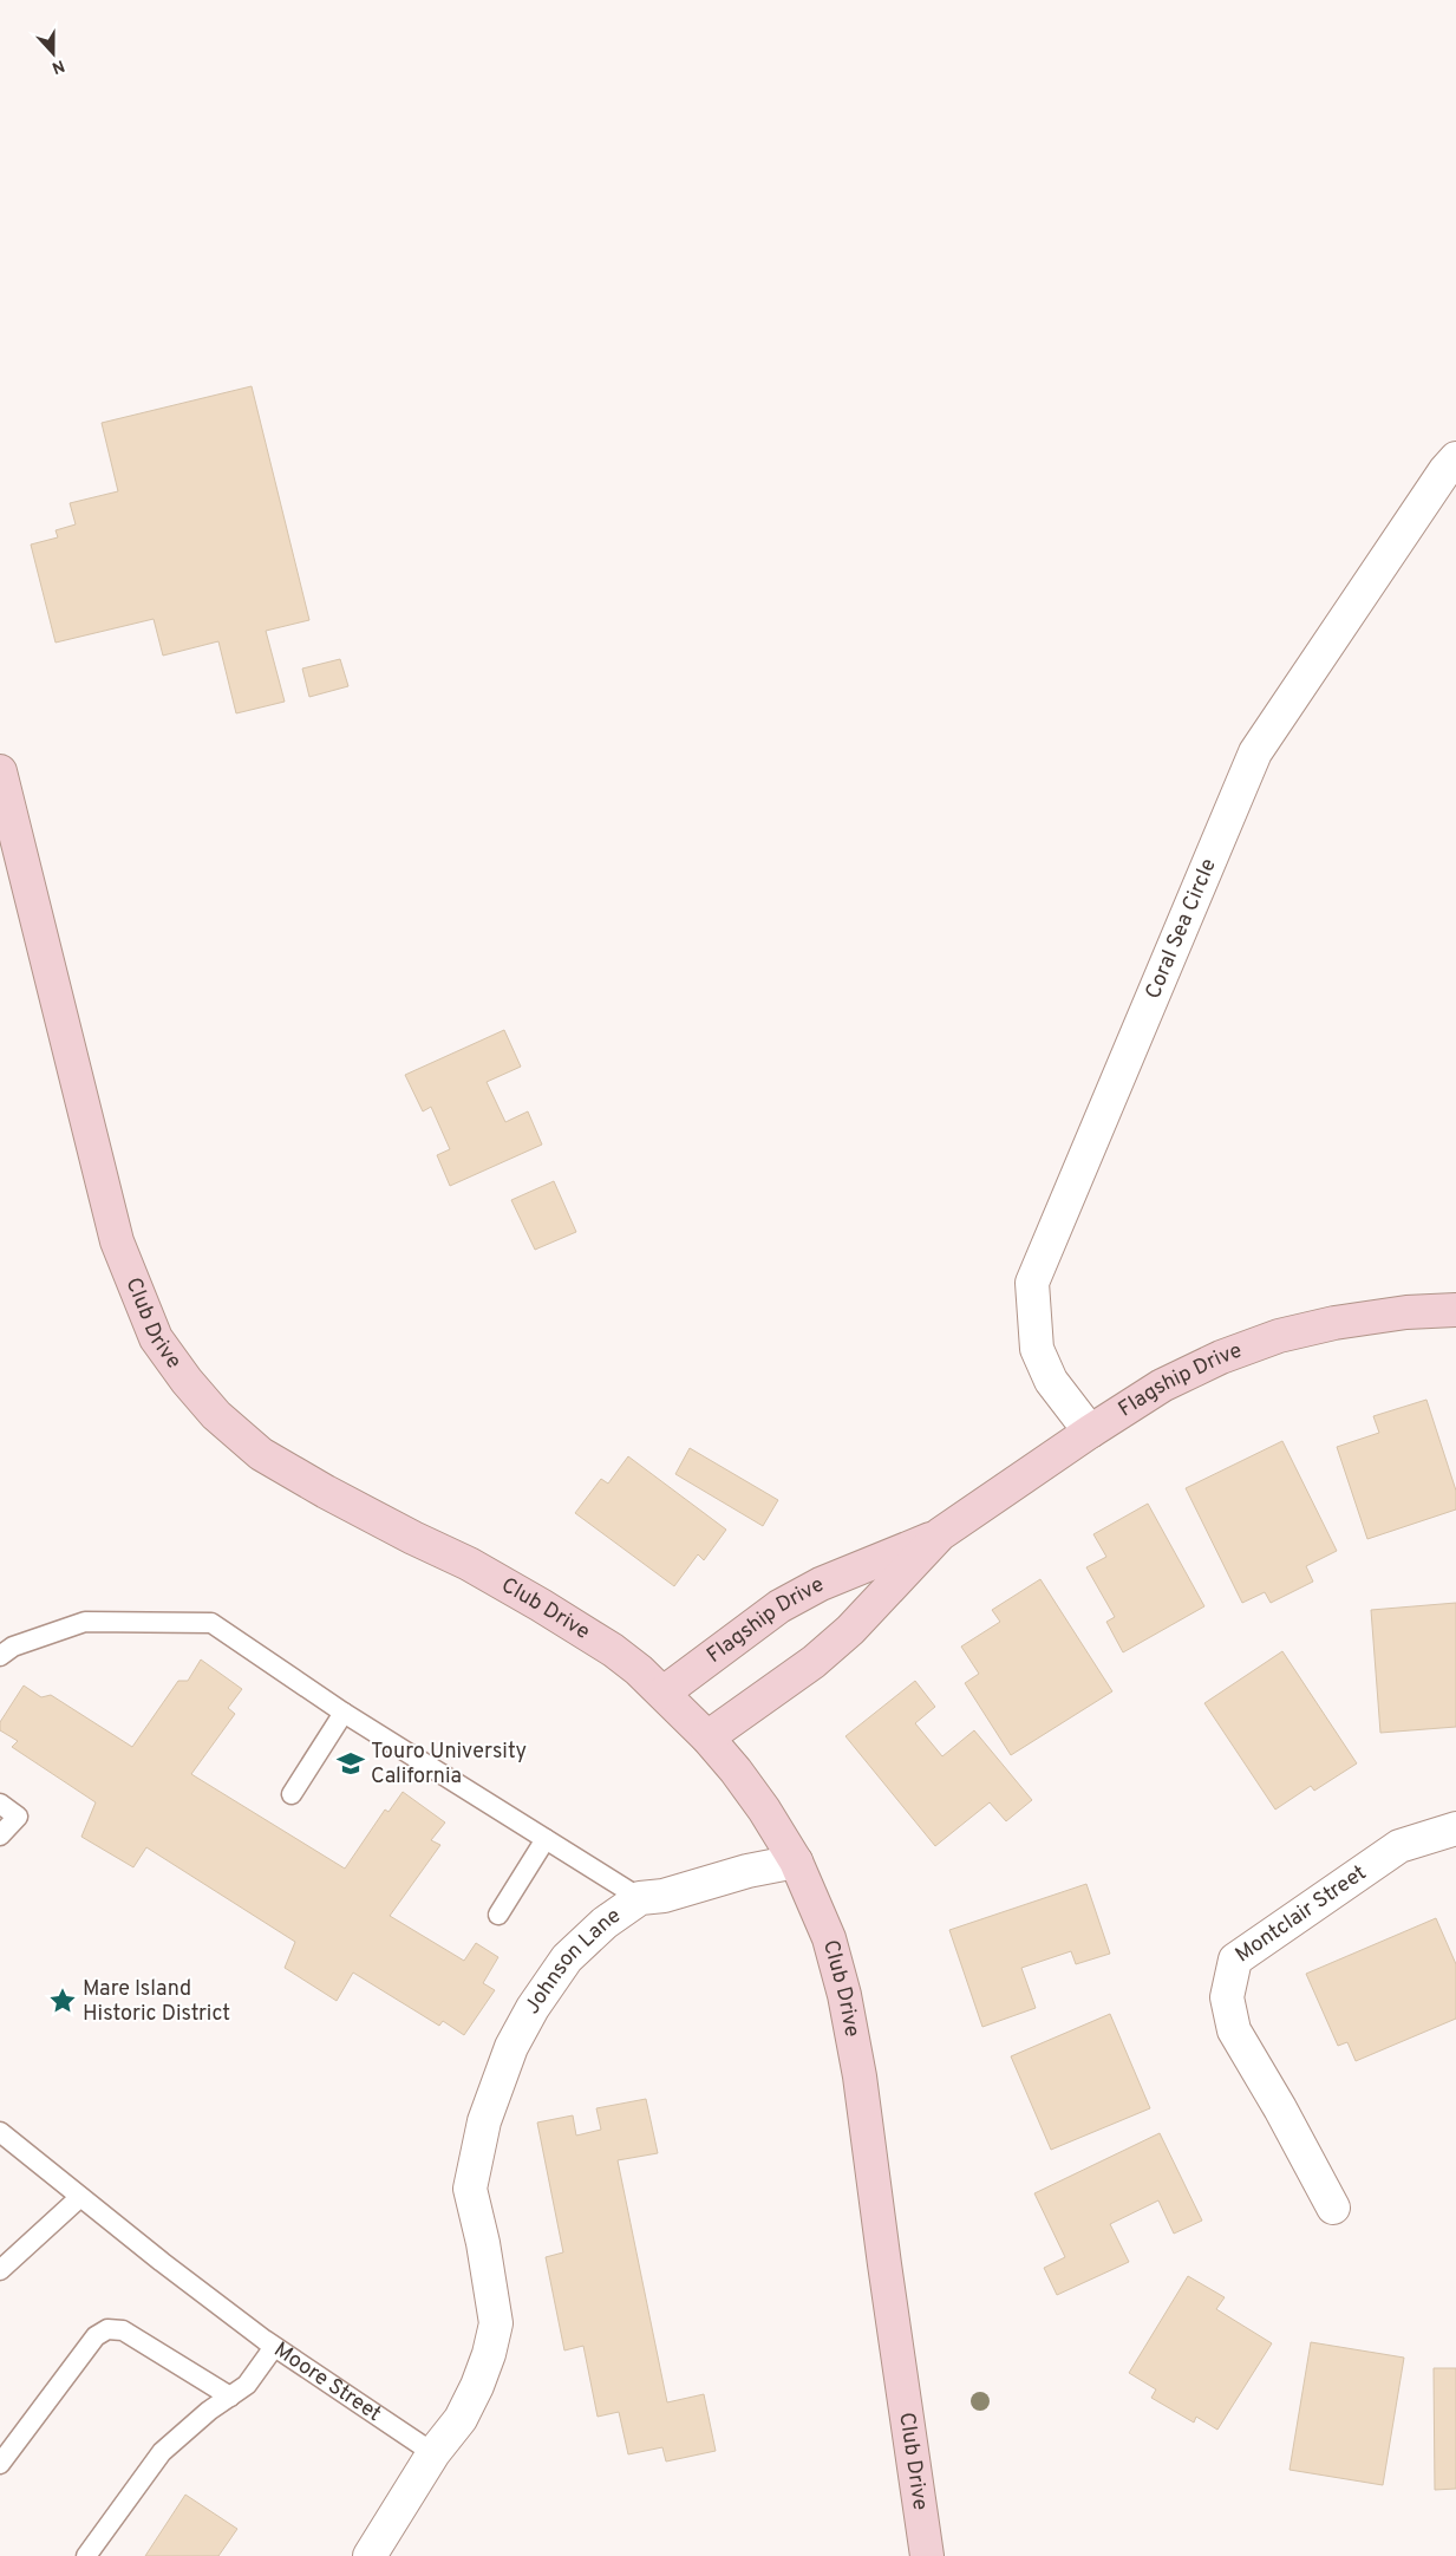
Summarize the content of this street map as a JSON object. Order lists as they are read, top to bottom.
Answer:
{
  "streets": {
    "street": [
      "Coral Sea Circle",
      "Club Drive",
      "Flagship Drive",
      "Montclair Street",
      "Johnson Lane"
    ],
    "lane": ["Moore Street"]
  },
  "crossings": [
    ["Coral Sea Circle", "Flagship Drive"],
    ["Club Drive", "Flagship Drive"],
    ["Club Drive", "Johnson Lane"],
    ["Johnson Lane", "Moore Street"]
  ],
  "places": {
    "school or university": ["Touro University California"],
    "place": ["Mare Island Historic District"]
  },
  "north": "bottom"
}
